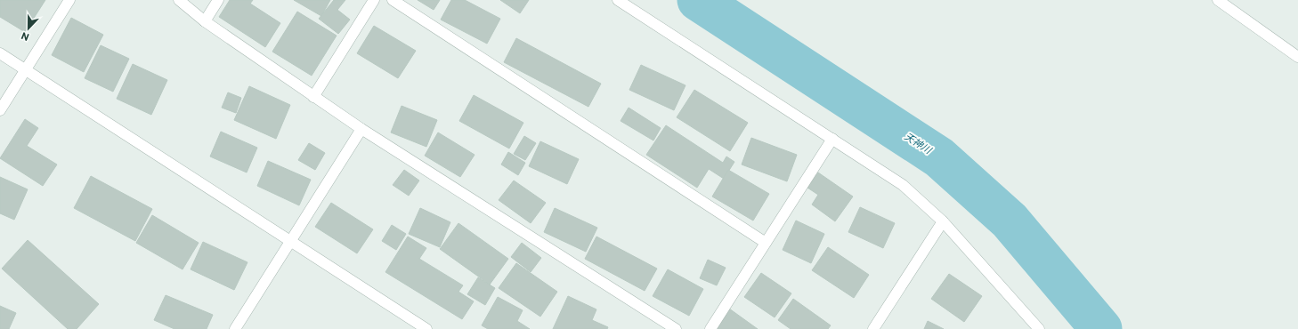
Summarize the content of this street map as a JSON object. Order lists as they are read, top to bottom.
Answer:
{
  "water": ["天神川"],
  "north": "bottom"
}
